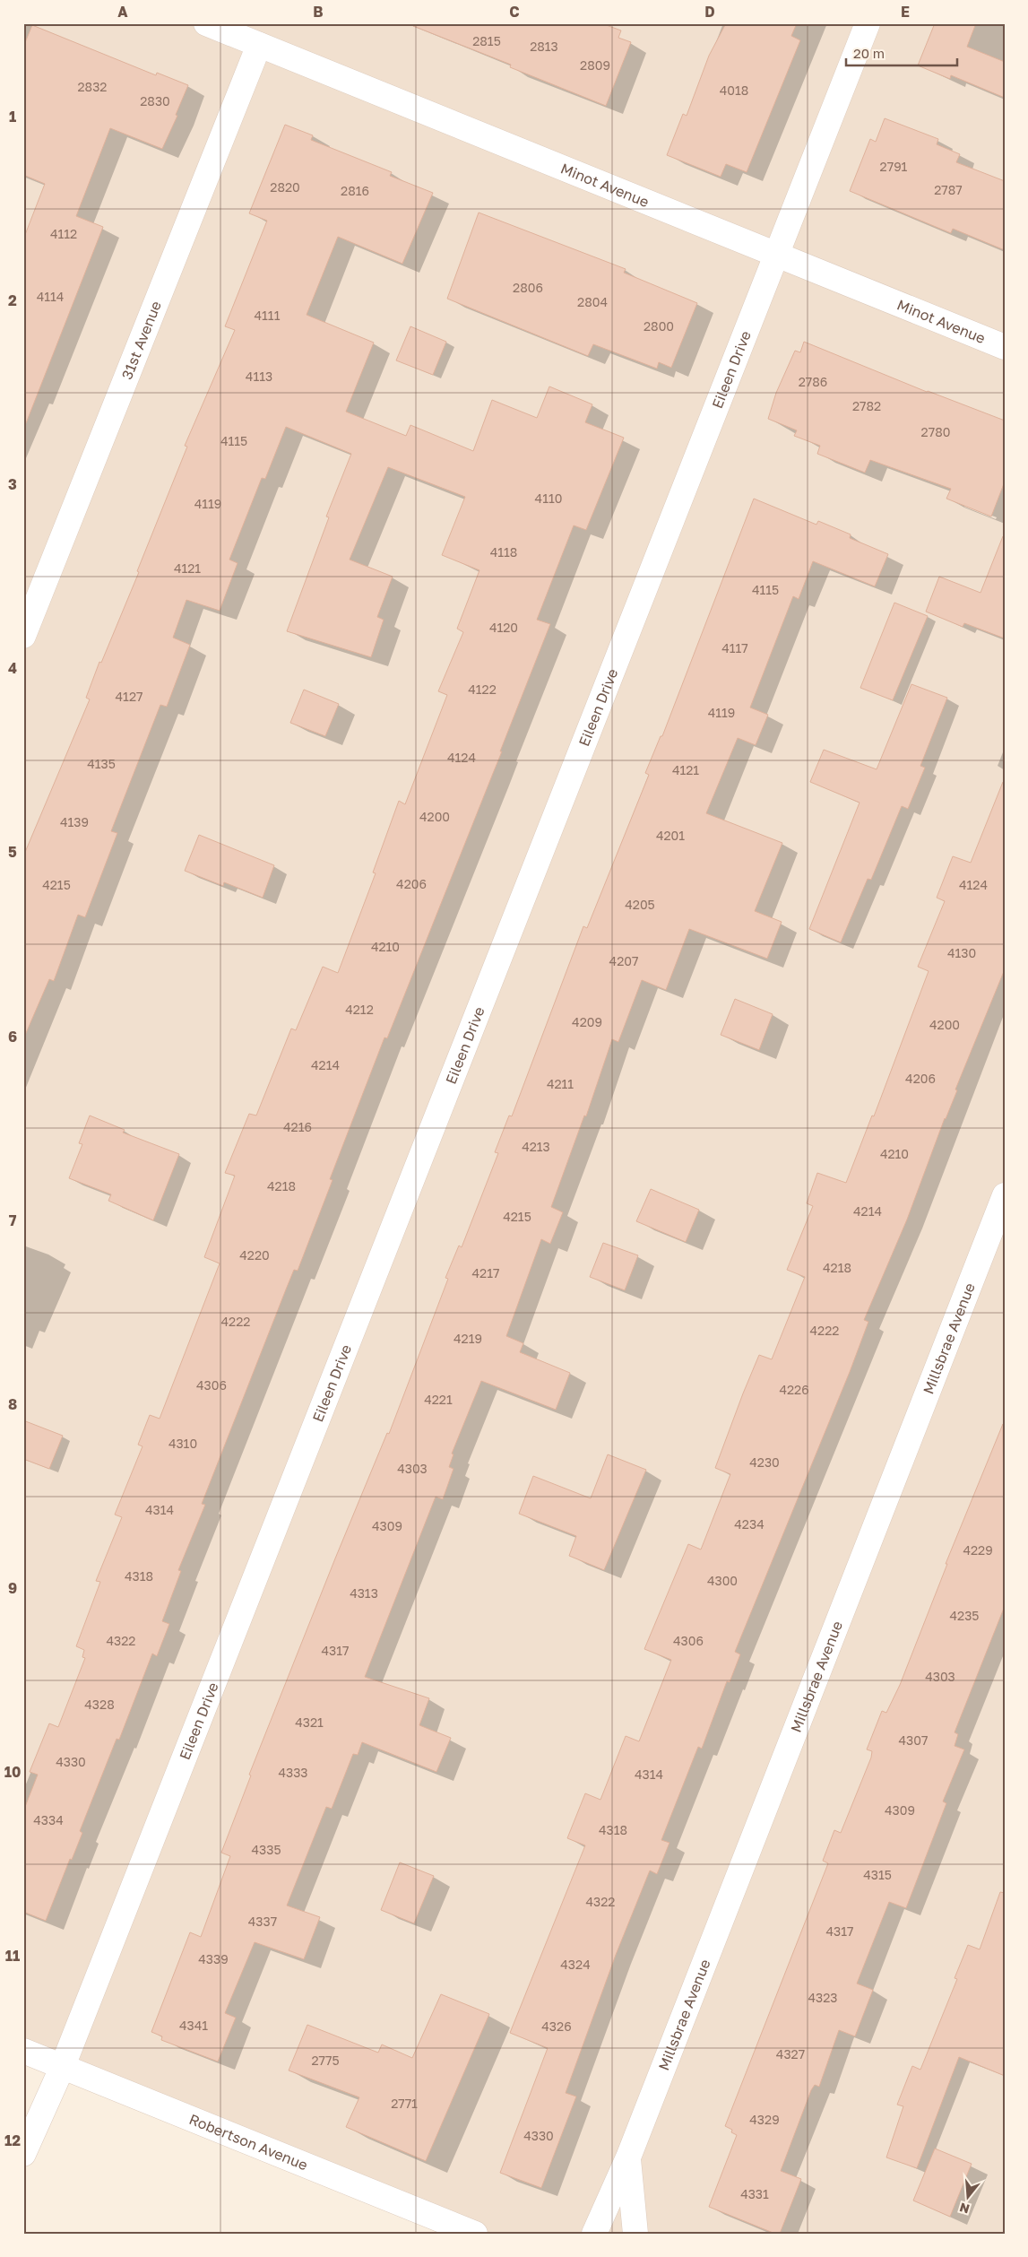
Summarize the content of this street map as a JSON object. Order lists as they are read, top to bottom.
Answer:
{
  "streets": {
    "street": [
      "Minot Avenue",
      "31st Avenue",
      "Eileen Drive",
      "Millsbrae Avenue",
      "Robertson Avenue"
    ]
  },
  "crossings": [
    ["Minot Avenue", "31st Avenue"],
    ["Minot Avenue", "Eileen Drive"],
    ["Eileen Drive", "Robertson Avenue"]
  ],
  "house_numbers": [
    "2815",
    "2813",
    "2809",
    "2832",
    "4018",
    "2830",
    "2791",
    "2820",
    "2787",
    "2816",
    "4112",
    "2806",
    "4114",
    "2804",
    "4111",
    "2800",
    "4113",
    "2786",
    "2782",
    "2780",
    "4115",
    "4110",
    "4119",
    "4118",
    "4121",
    "4115",
    "4120",
    "4117",
    "4122",
    "4127",
    "4119",
    "4124",
    "4135",
    "4121",
    "4200",
    "4139",
    "4201",
    "4206",
    "4215",
    "4124",
    "4205",
    "4210",
    "4130",
    "4207",
    "4212",
    "4209",
    "4200",
    "4214",
    "4206",
    "4211",
    "4216",
    "4213",
    "4210",
    "4218",
    "4214",
    "4215",
    "4220",
    "4218",
    "4217",
    "4222",
    "4222",
    "4219",
    "4306",
    "4226",
    "4221",
    "4310",
    "4230",
    "4303",
    "4314",
    "4234",
    "4309",
    "4229",
    "4318",
    "4300",
    "4313",
    "4235",
    "4322",
    "4306",
    "4317",
    "4303",
    "4328",
    "4321",
    "4307",
    "4330",
    "4333",
    "4314",
    "4309",
    "4334",
    "4318",
    "4335",
    "4315",
    "4322",
    "4337",
    "4317",
    "4339",
    "4324",
    "4323",
    "4341",
    "4326",
    "4327",
    "2775",
    "2771",
    "4329",
    "4330",
    "4331"
  ],
  "scale_bar": "20 m",
  "north": "bottom",
  "grid": {
    "columns": [
      "A",
      "B",
      "C",
      "D",
      "E"
    ],
    "rows": [
      "1",
      "2",
      "3",
      "4",
      "5",
      "6",
      "7",
      "8",
      "9",
      "10",
      "11",
      "12"
    ]
  }
}
